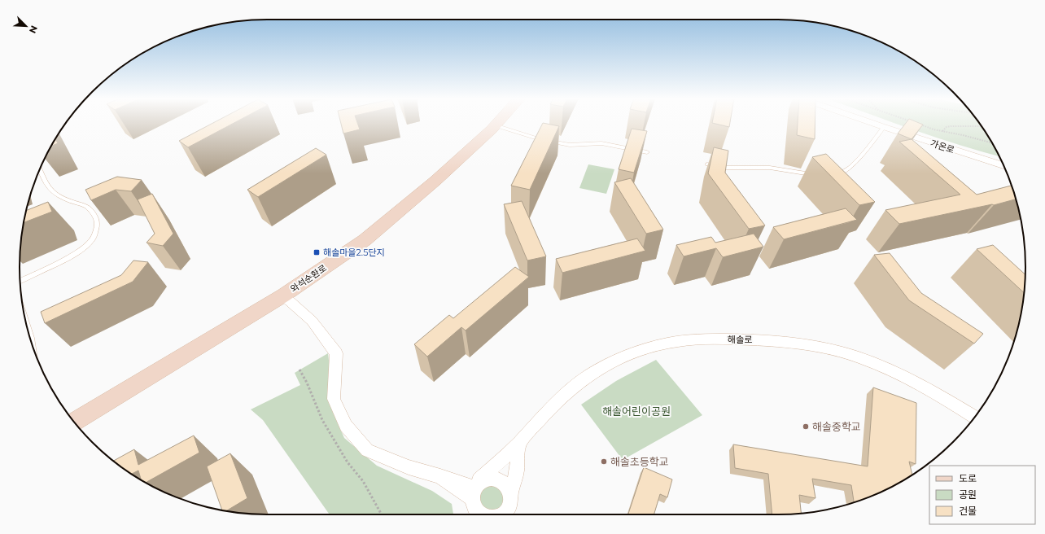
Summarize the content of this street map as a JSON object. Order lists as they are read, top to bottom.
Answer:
{
  "streets": {
    "street": ["가온로", "와석순환로", "해솔로"]
  },
  "parks": ["해솔어린이공원"],
  "places": {
    "transit": ["해솔마을2.5단지"],
    "other": ["해솔중학교", "해솔초등학교"]
  },
  "legend": ["도로", "공원", "건물"],
  "north": "bottom right"
}
